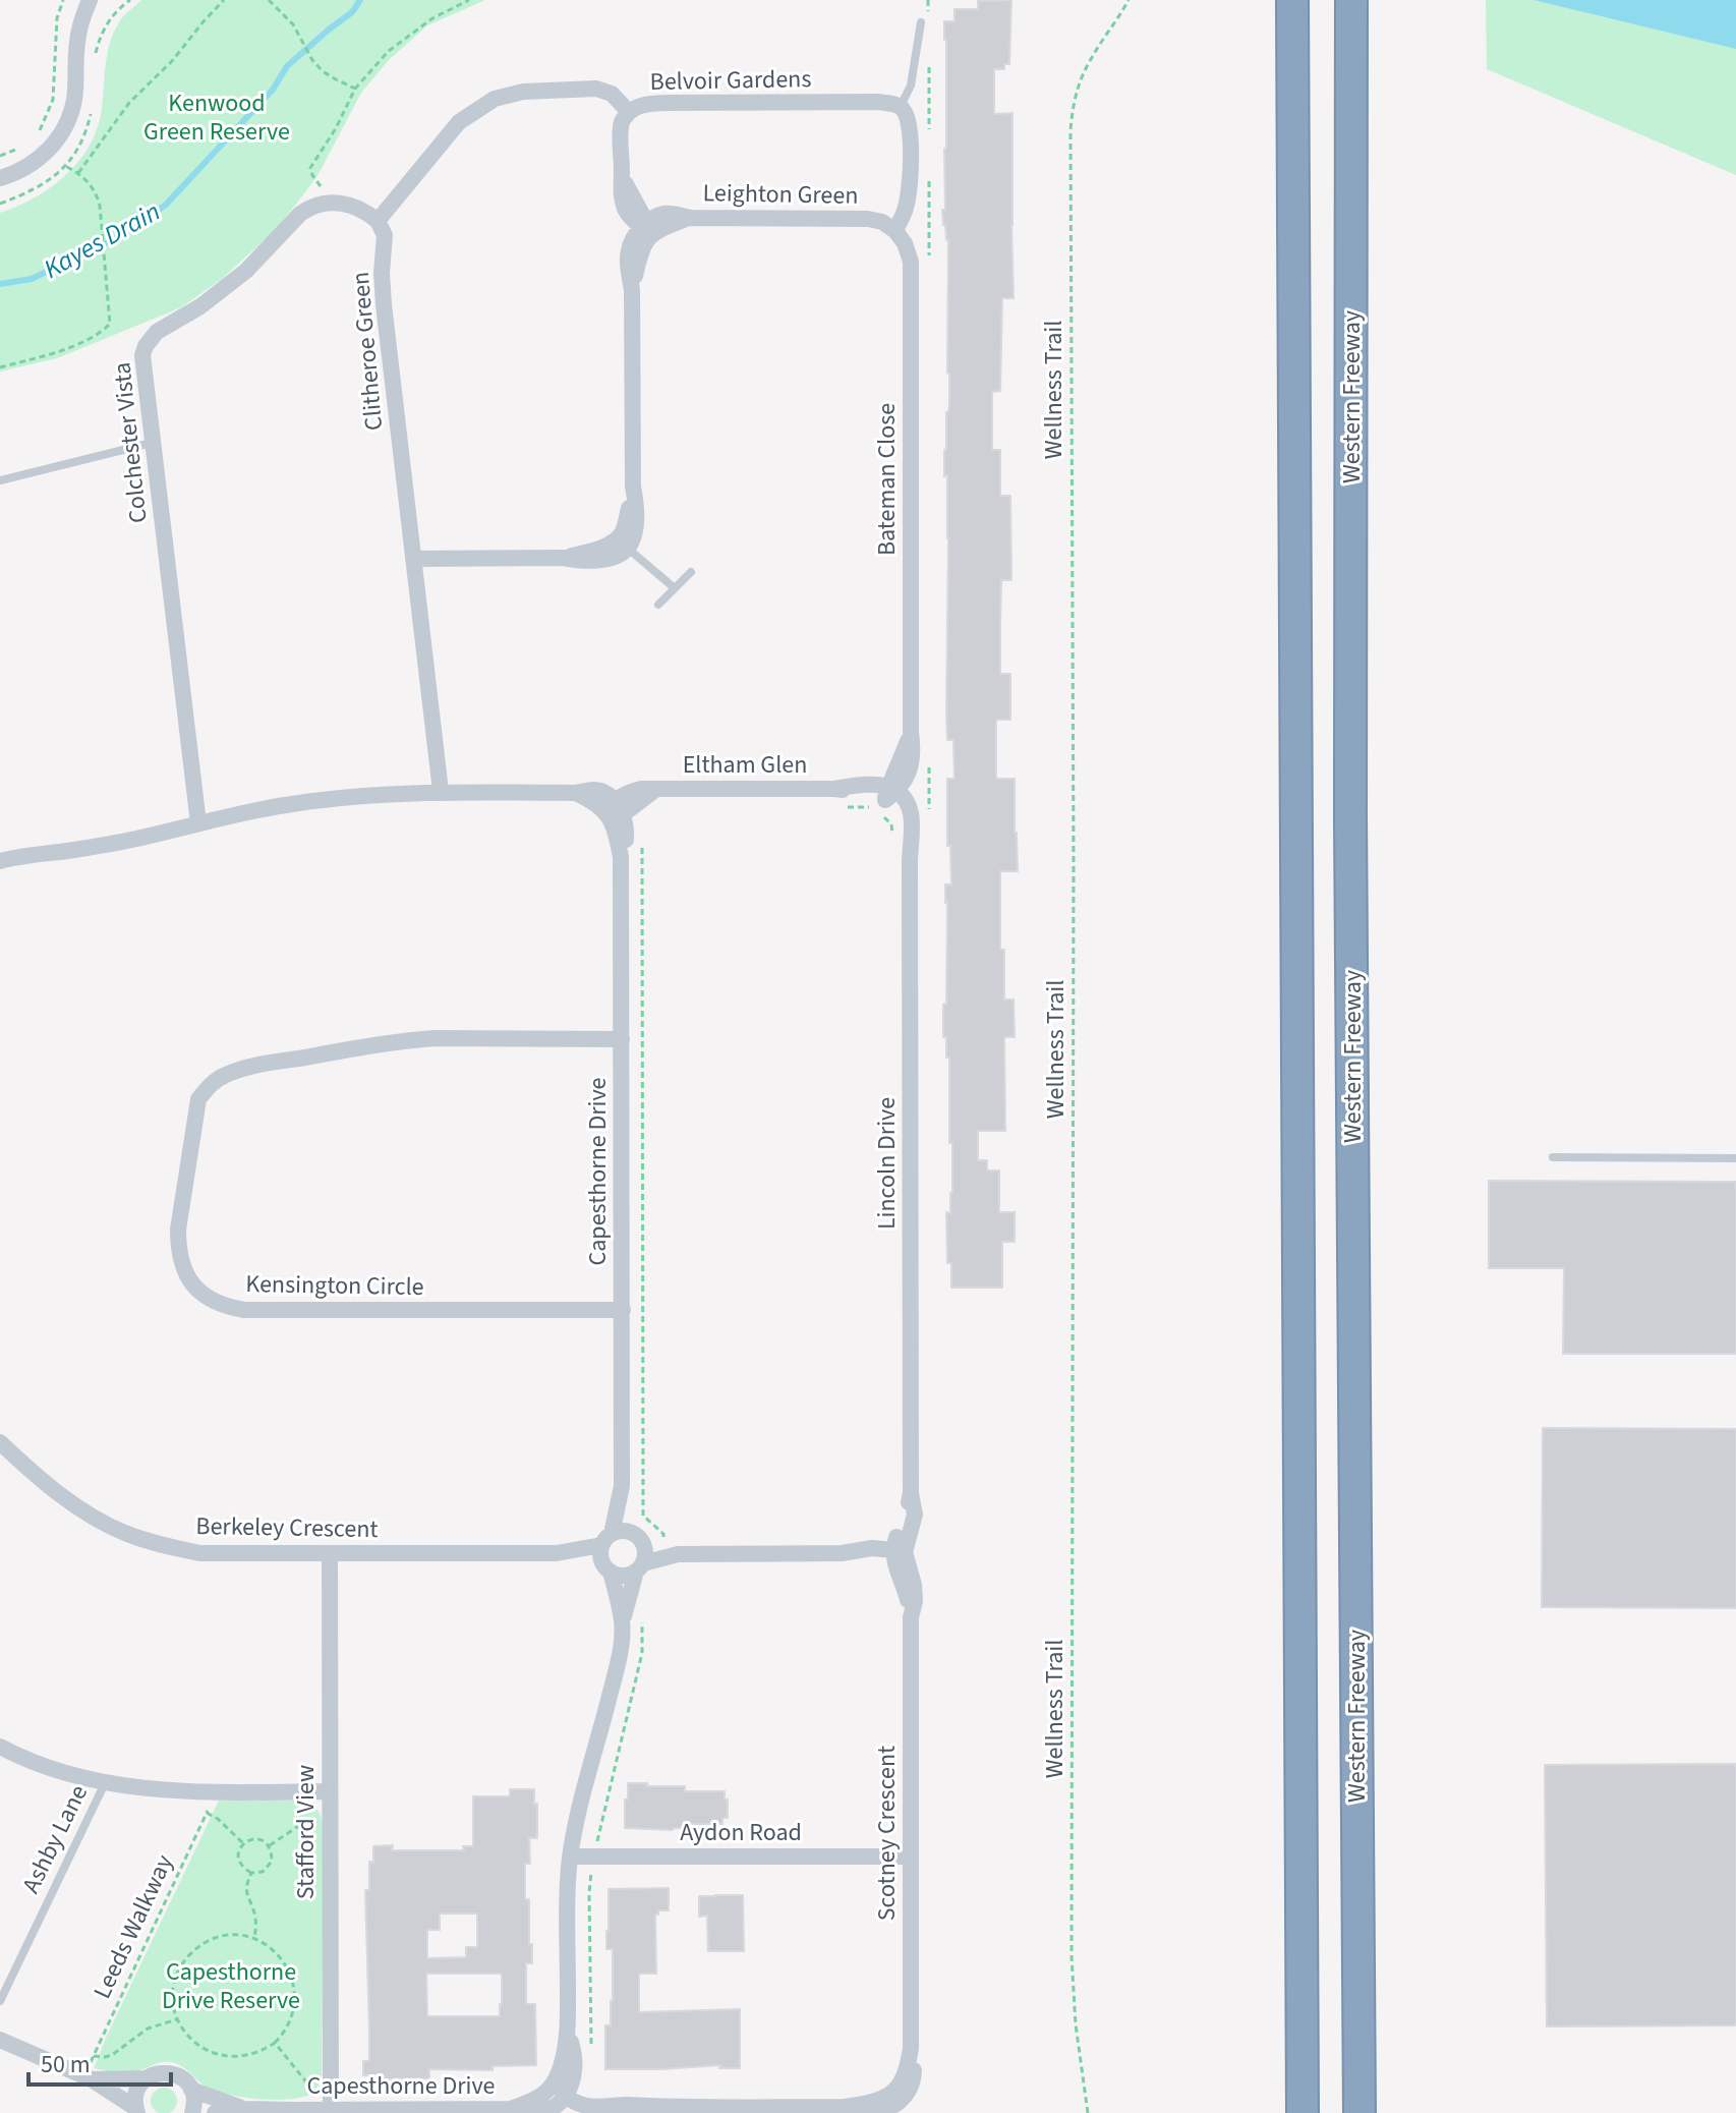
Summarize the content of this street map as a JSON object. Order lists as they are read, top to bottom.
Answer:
{
  "streets": {
    "highway": ["Western Freeway"],
    "street": [
      "Belvoir Gardens",
      "Leighton Green",
      "Clitheroe Green",
      "Colchester Vista",
      "Bateman Close",
      "Eltham Glen",
      "Lincoln Drive",
      "Capesthorne Drive",
      "Kensington Circle",
      "Berkeley Crescent",
      "Stafford View",
      "Aydon Road",
      "Scotney Crescent"
    ],
    "lane": ["Ashby Lane"],
    "path": ["Wellness Trail", "Leeds Walkway"]
  },
  "crossings": [
    ["Belvoir Gardens", "Leighton Green"],
    ["Leighton Green", "Bateman Close"],
    ["Bateman Close", "Eltham Glen"],
    ["Eltham Glen", "Capesthorne Drive"],
    ["Lincoln Drive", "Scotney Crescent"],
    ["Capesthorne Drive", "Kensington Circle"],
    ["Capesthorne Drive", "Berkeley Crescent"],
    ["Capesthorne Drive", "Stafford View"],
    ["Capesthorne Drive", "Scotney Crescent"],
    ["Berkeley Crescent", "Stafford View"],
    ["Aydon Road", "Scotney Crescent"]
  ],
  "water": ["Kayes Drain"],
  "parks": ["Kenwood Green Reserve", "Capesthorne Drive Reserve"],
  "scale_bar": "50 m"
}
